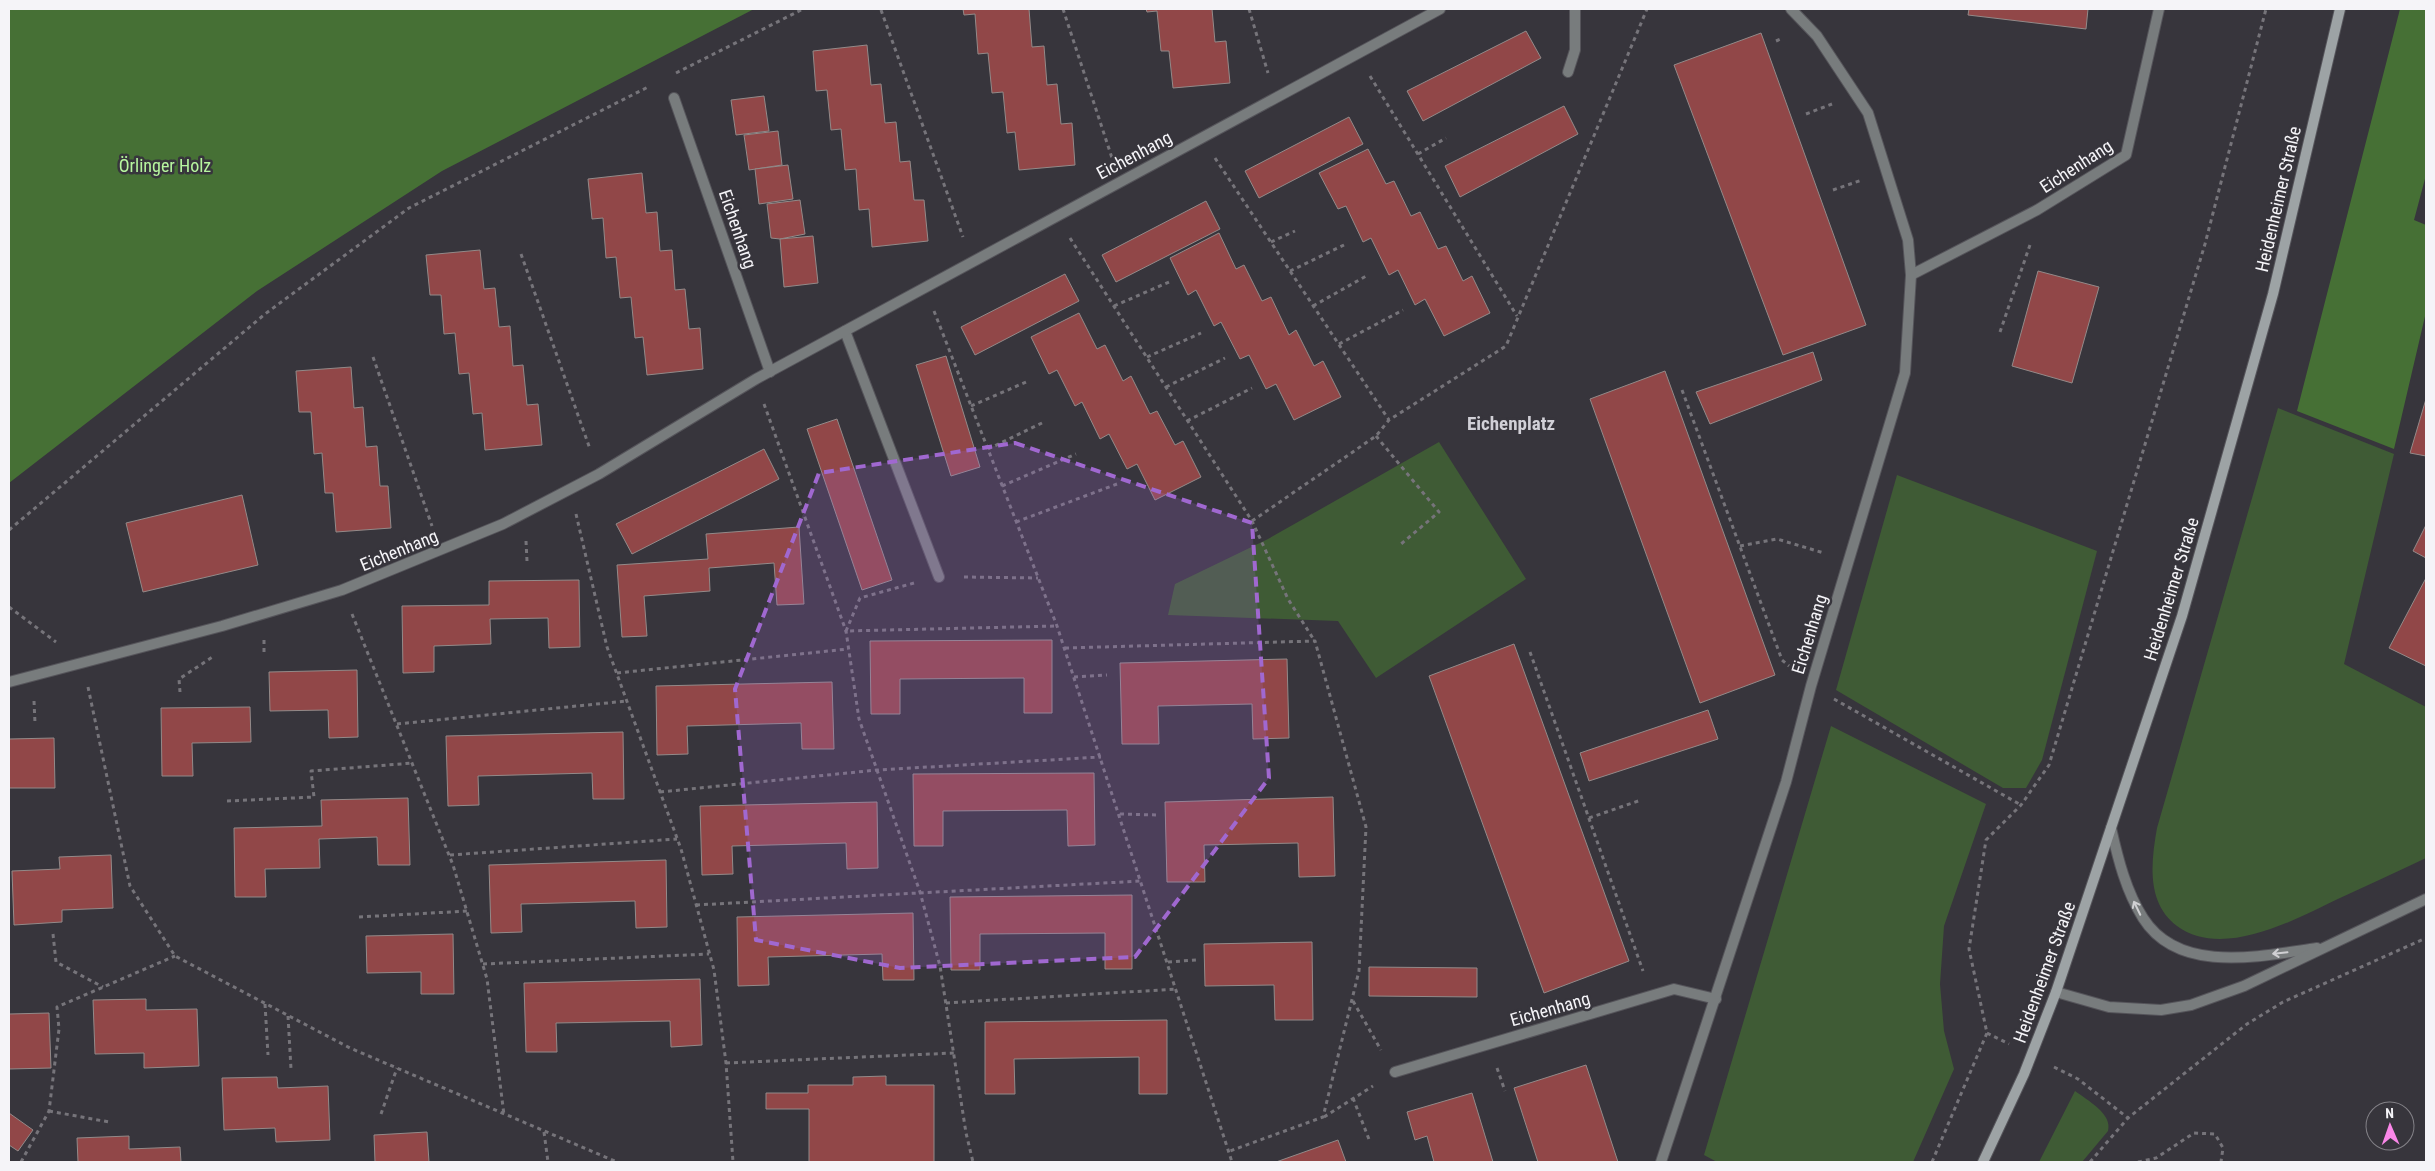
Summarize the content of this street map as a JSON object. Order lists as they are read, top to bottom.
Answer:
{
  "streets": {
    "main road": ["Heidenheimer Straße"],
    "street": ["Eichenhang"]
  },
  "districts": ["Eichenplatz"],
  "parks": ["Örlinger Holz"],
  "north": "top"
}
